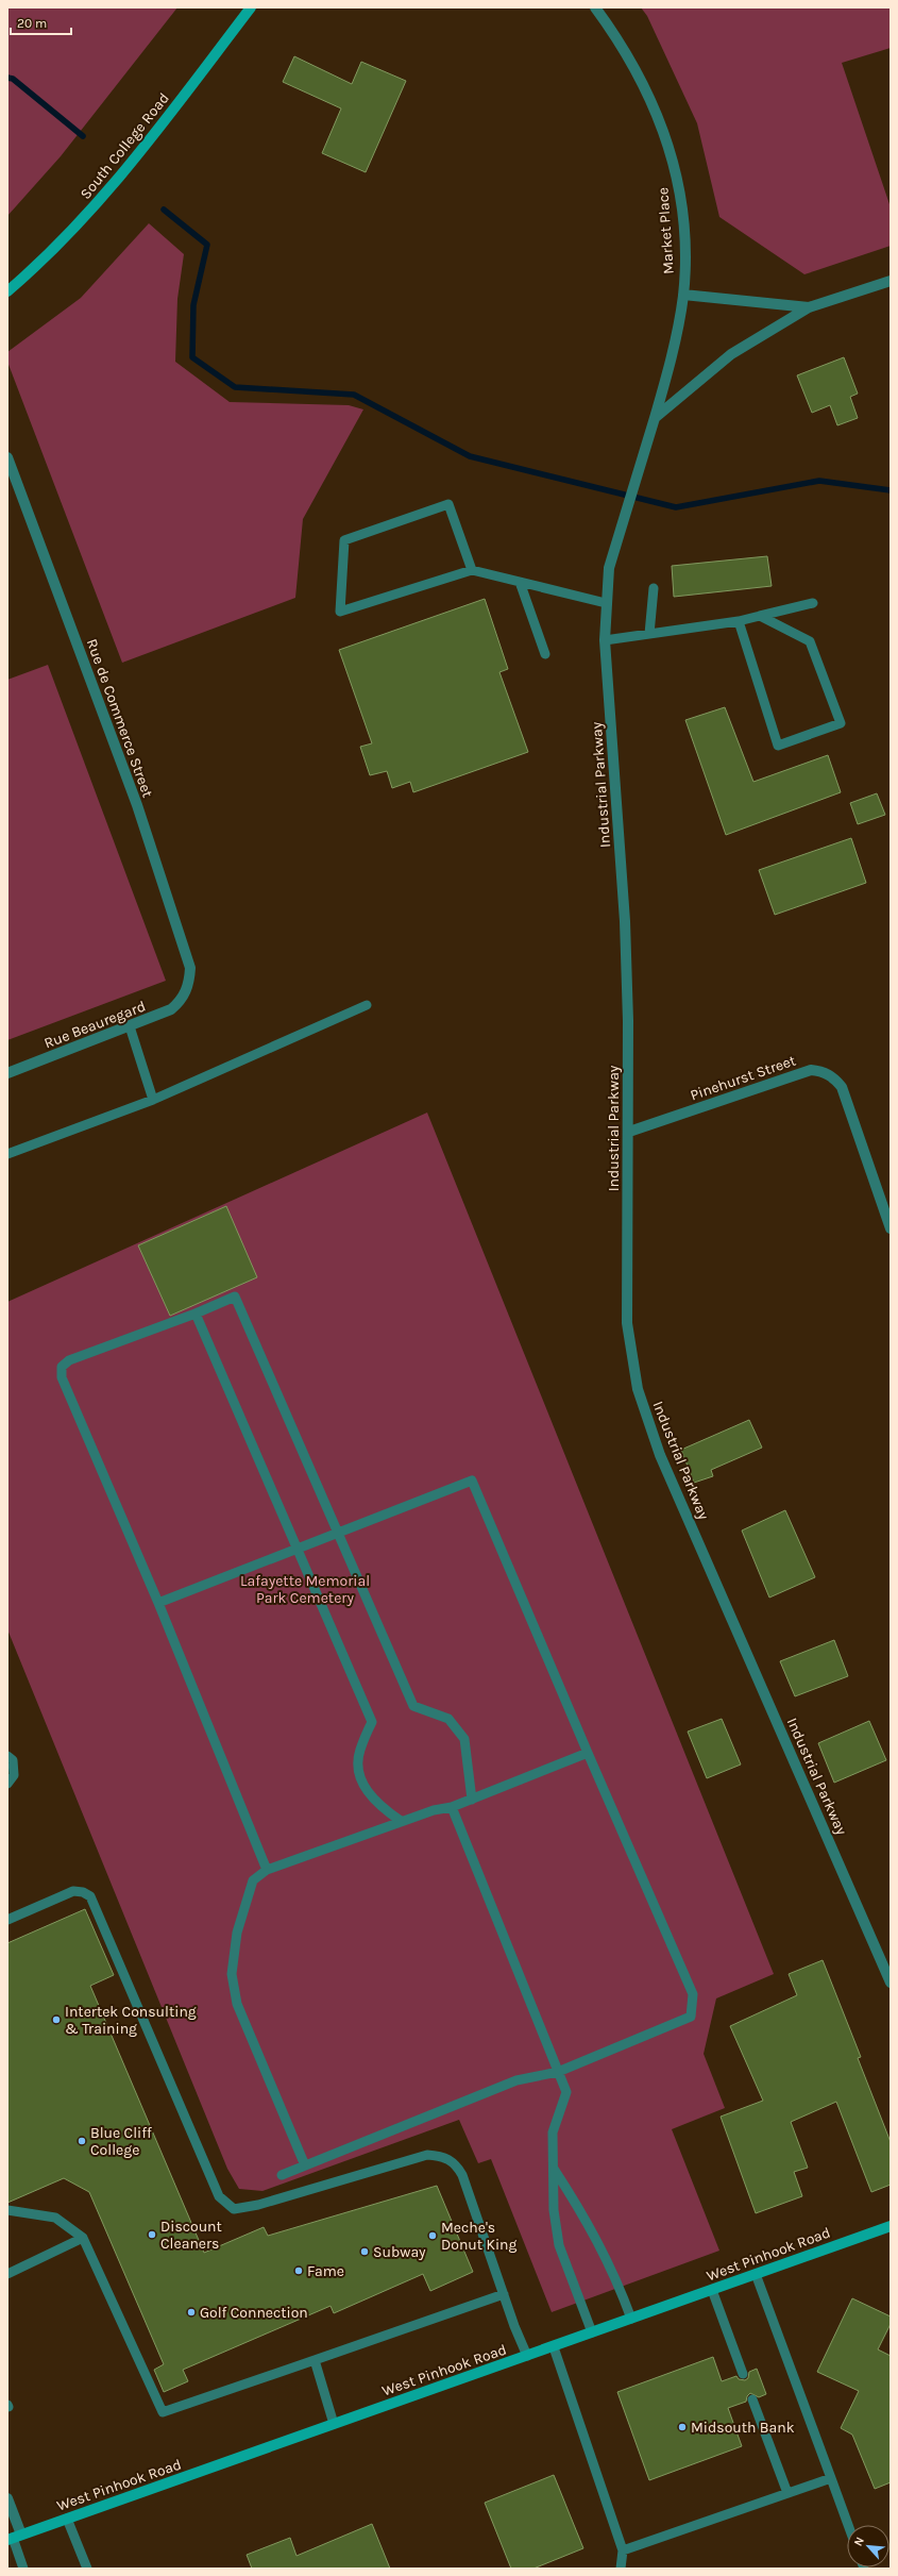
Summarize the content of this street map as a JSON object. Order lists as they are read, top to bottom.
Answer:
{
  "streets": {
    "main road": ["South College Road", "West Pinhook Road"],
    "street": [
      "Market Place",
      "Rue de Commerce Street",
      "Industrial Parkway",
      "Rue Beauregard",
      "Pinehurst Street"
    ]
  },
  "crossings": [
    ["Market Place", "Industrial Parkway"],
    ["Rue de Commerce Street", "Rue Beauregard"],
    ["Industrial Parkway", "Pinehurst Street"]
  ],
  "parks": ["Lafayette Memorial Park Cemetery"],
  "places": [
    "Intertek Consulting & Training",
    "Blue Cliff College",
    "Discount Cleaners",
    "Meche's Donut King",
    "Subway",
    "Fame",
    "Golf Connection",
    "Midsouth Bank"
  ],
  "scale_bar": "20 m",
  "north": "top left"
}
